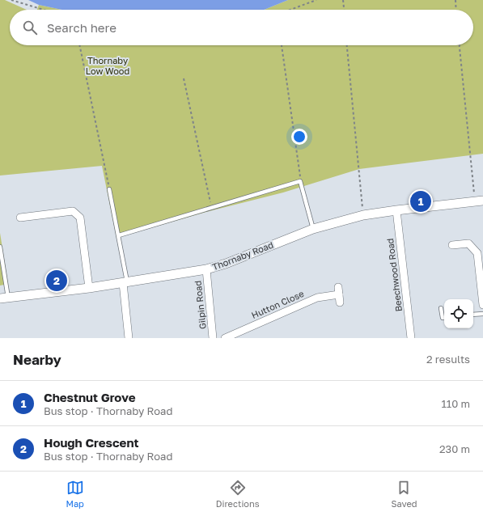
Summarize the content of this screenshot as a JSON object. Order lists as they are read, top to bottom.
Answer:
{
  "streets": {
    "street": [
      "Thornaby Road",
      "Beechwood Road",
      "Hutton Close",
      "Gilpin Road"
    ]
  },
  "crossings": [
    ["Thornaby Road", "Beechwood Road"],
    ["Thornaby Road", "Gilpin Road"]
  ],
  "parks": ["Thornaby Low Wood"],
  "page": {
    "search": "Search here",
    "pins": ["1", "2"],
    "heading": ["Nearby", "2 results"],
    "list": [
      {
        "mark": "1",
        "name": "Chestnut Grove",
        "note": "Bus stop · Thornaby Road",
        "value": "110 m"
      },
      {
        "mark": "2",
        "name": "Hough Crescent",
        "note": "Bus stop · Thornaby Road",
        "value": "230 m"
      }
    ],
    "nav": ["Map", "Directions", "Saved"]
  }
}
